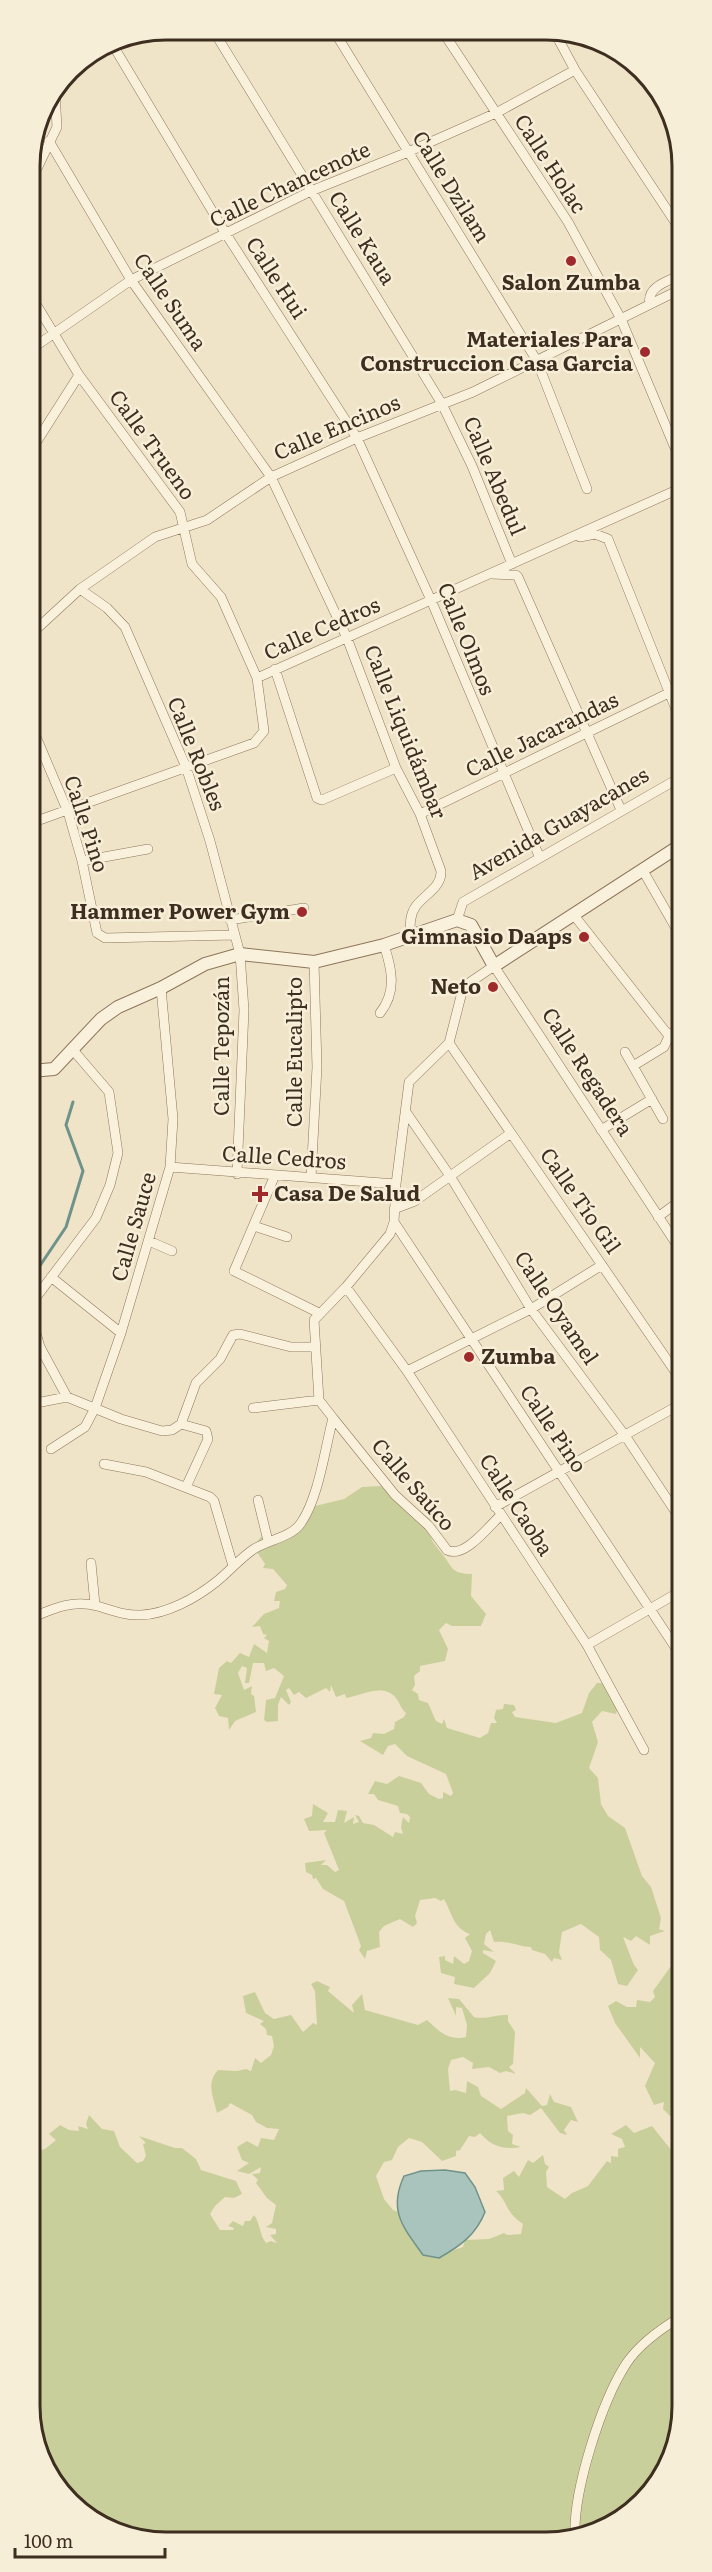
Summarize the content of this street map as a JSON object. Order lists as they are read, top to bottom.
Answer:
{
  "streets": {
    "street": [
      "Calle Holac",
      "Calle Chancenote",
      "Calle Dzilam",
      "Calle Kaua",
      "Calle Hui",
      "Calle Suma",
      "Calle Encinos",
      "Calle Trueno",
      "Calle Abedul",
      "Calle Cedros",
      "Calle Olmos",
      "Calle Liquidámbar",
      "Calle Jacarandas",
      "Calle Robles",
      "Calle Pino",
      "Avenida Guayacanes",
      "Calle Tepozán",
      "Calle Eucalipto",
      "Calle Regadera",
      "Calle Tío Gil",
      "Calle Sauce",
      "Calle Oyamel",
      "Calle Saúco",
      "Calle Caoba"
    ]
  },
  "crossings": [
    ["Calle Holac", "Calle Chancenote"],
    ["Calle Holac", "Calle Encinos"],
    ["Calle Chancenote", "Calle Dzilam"],
    ["Calle Chancenote", "Calle Kaua"],
    ["Calle Chancenote", "Calle Hui"],
    ["Calle Chancenote", "Calle Suma"],
    ["Calle Chancenote", "Calle Trueno"],
    ["Calle Dzilam", "Calle Encinos"],
    ["Calle Kaua", "Calle Encinos"],
    ["Calle Kaua", "Calle Abedul"],
    ["Calle Hui", "Calle Encinos"],
    ["Calle Hui", "Calle Olmos"],
    ["Calle Suma", "Calle Encinos"],
    ["Calle Suma", "Calle Liquidámbar"],
    ["Calle Encinos", "Calle Trueno"],
    ["Calle Encinos", "Calle Abedul"],
    ["Calle Encinos", "Calle Olmos"],
    ["Calle Encinos", "Calle Liquidámbar"],
    ["Calle Encinos", "Calle Robles"],
    ["Calle Trueno", "Calle Cedros"],
    ["Calle Abedul", "Calle Cedros"],
    ["Calle Cedros", "Calle Olmos"],
    ["Calle Cedros", "Calle Liquidámbar"],
    ["Calle Cedros", "Calle Robles"],
    ["Calle Cedros", "Calle Pino"],
    ["Calle Cedros", "Calle Tepozán"],
    ["Calle Cedros", "Calle Eucalipto"],
    ["Calle Cedros", "Calle Sauce"],
    ["Calle Olmos", "Calle Jacarandas"],
    ["Calle Olmos", "Avenida Guayacanes"],
    ["Calle Liquidámbar", "Calle Jacarandas"],
    ["Calle Robles", "Calle Pino"],
    ["Calle Robles", "Calle Tepozán"],
    ["Avenida Guayacanes", "Calle Regadera"],
    ["Calle Saúco", "Calle Caoba"]
  ],
  "places": {
    "other": [
      "Salon Zumba",
      "Materiales Para Construccion Casa Garcia",
      "Hammer Power Gym",
      "Gimnasio Daaps",
      "Neto",
      "Zumba"
    ],
    "health": ["Casa De Salud"]
  },
  "scale_bar": "100 m"
}
